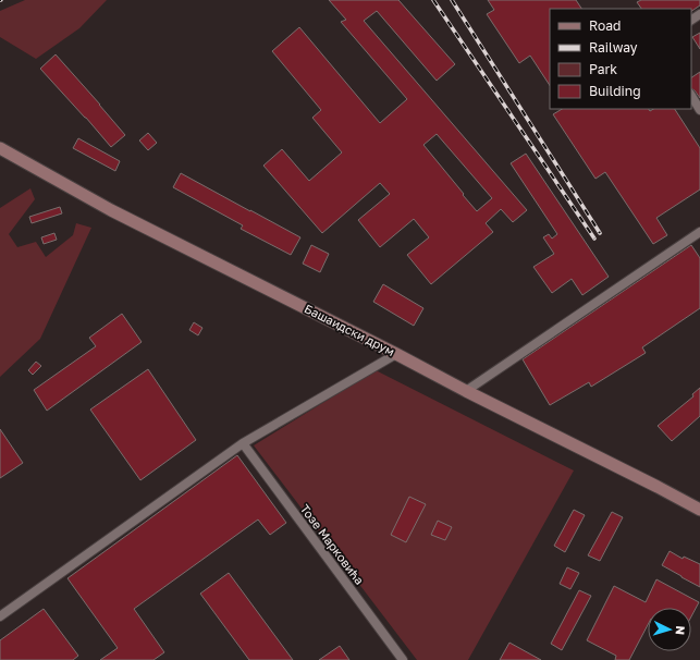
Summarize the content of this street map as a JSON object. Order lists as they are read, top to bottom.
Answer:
{
  "streets": {
    "street": ["Башаидски друм", "Тозе Марковића"]
  },
  "legend": [
    "Road",
    "Railway",
    "Park",
    "Building"
  ],
  "north": "right"
}
